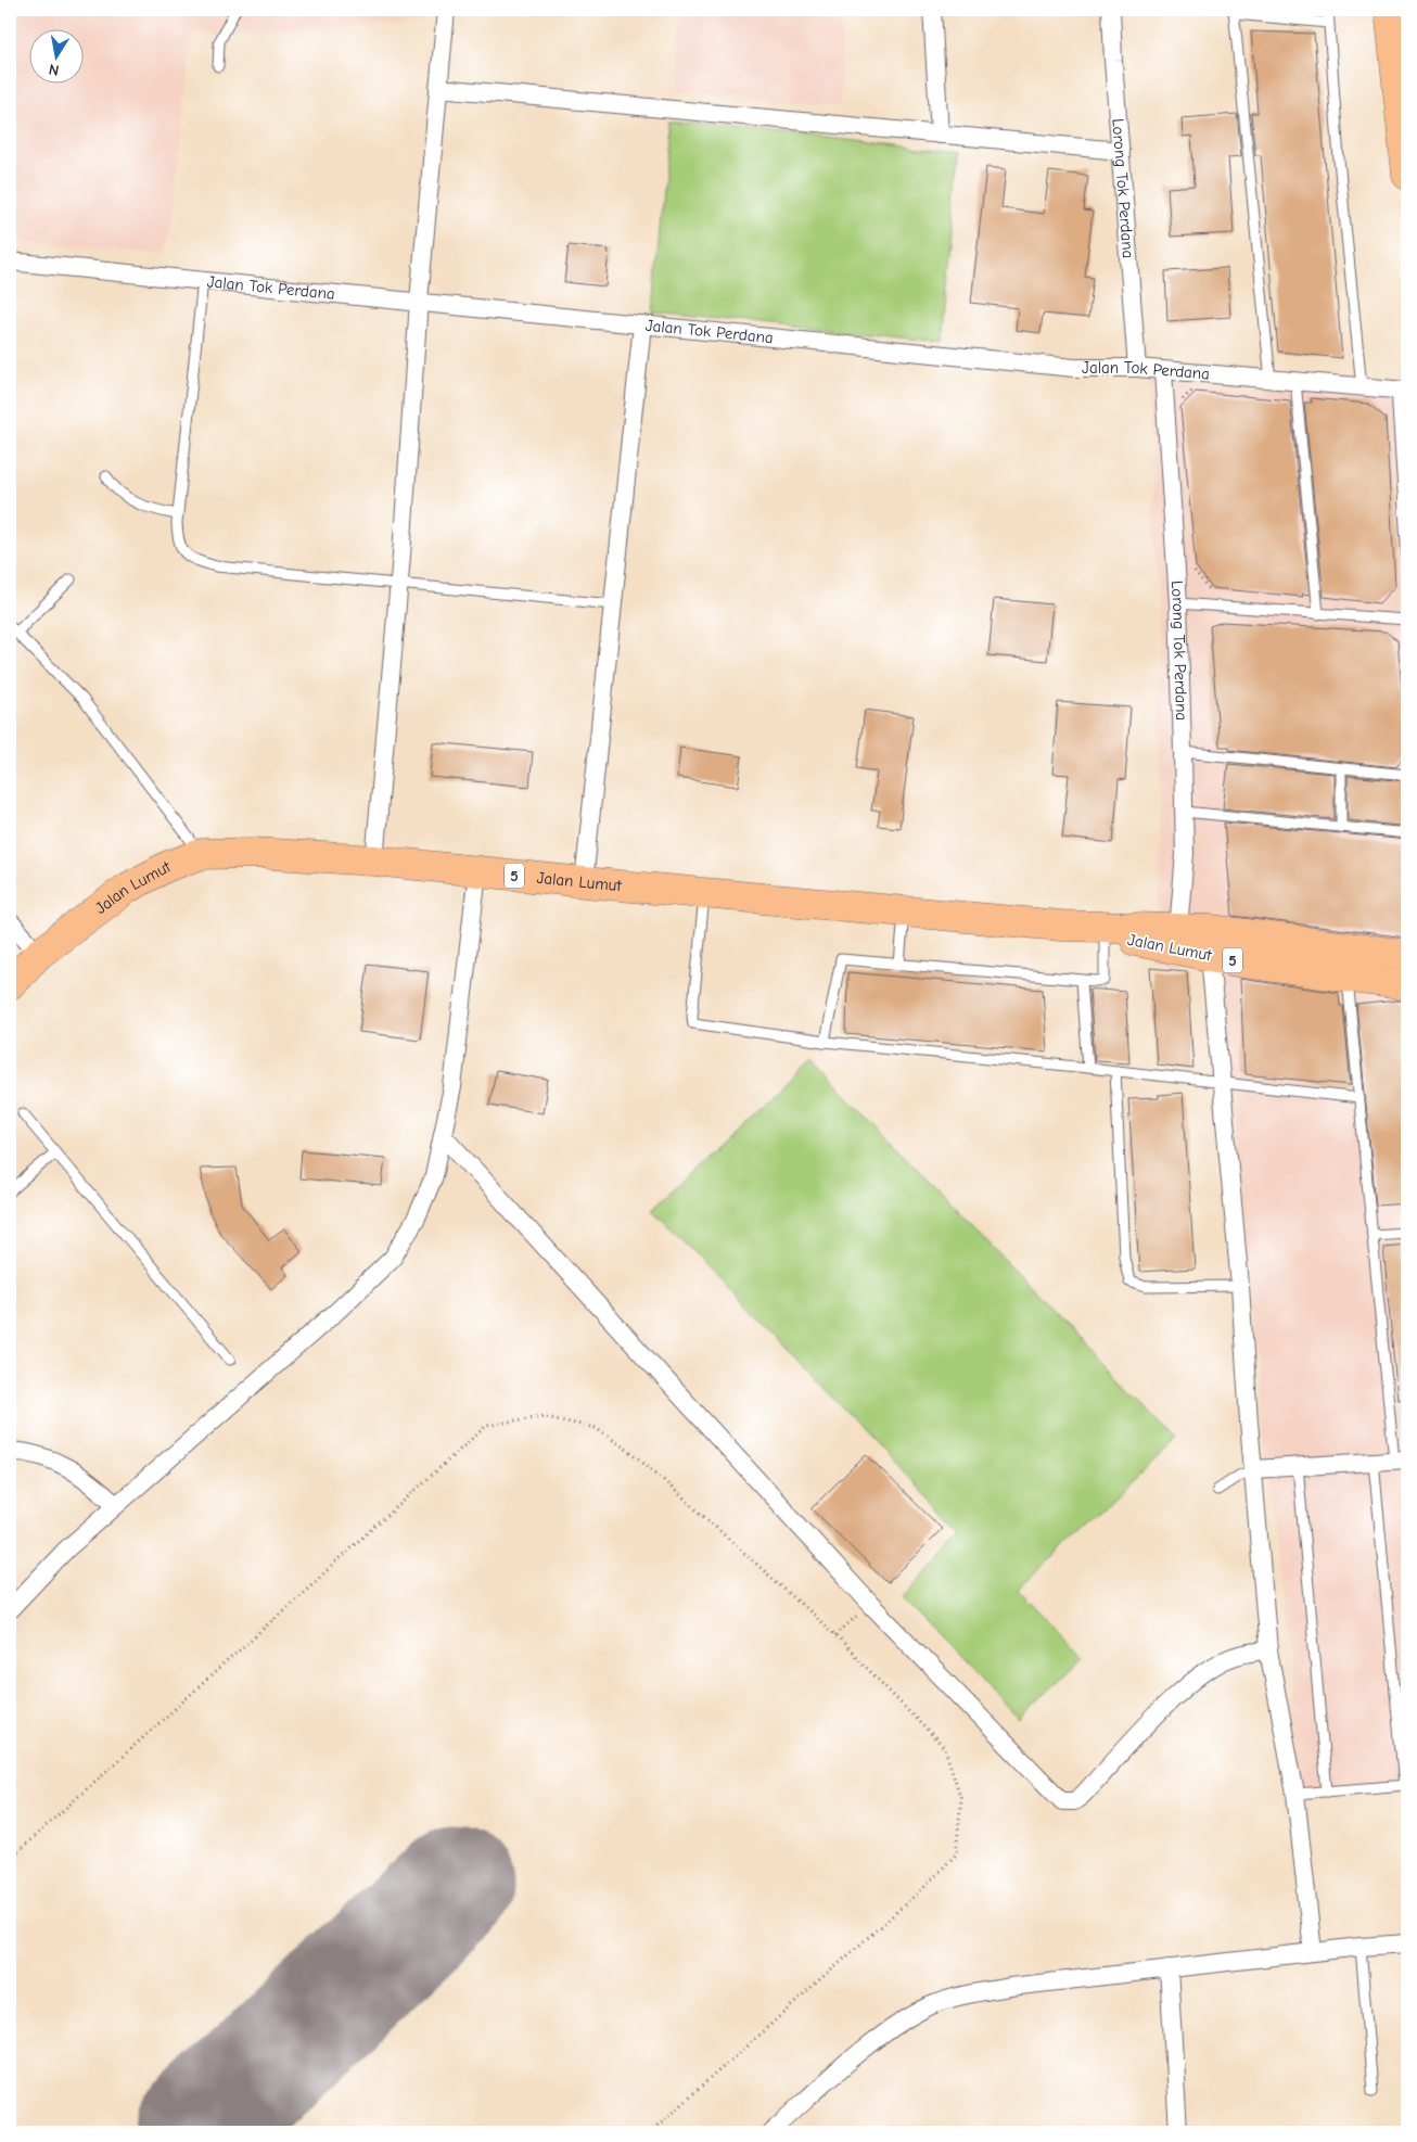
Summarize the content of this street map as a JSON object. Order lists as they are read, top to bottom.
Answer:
{
  "streets": {
    "highway": ["5", "Jalan Lumut"],
    "street": ["Lorong Tok Perdana", "Jalan Tok Perdana"]
  },
  "crossings": [
    ["Lorong Tok Perdana", "Jalan Tok Perdana"],
    ["Lorong Tok Perdana", "Jalan Lumut"]
  ],
  "north": "bottom"
}
